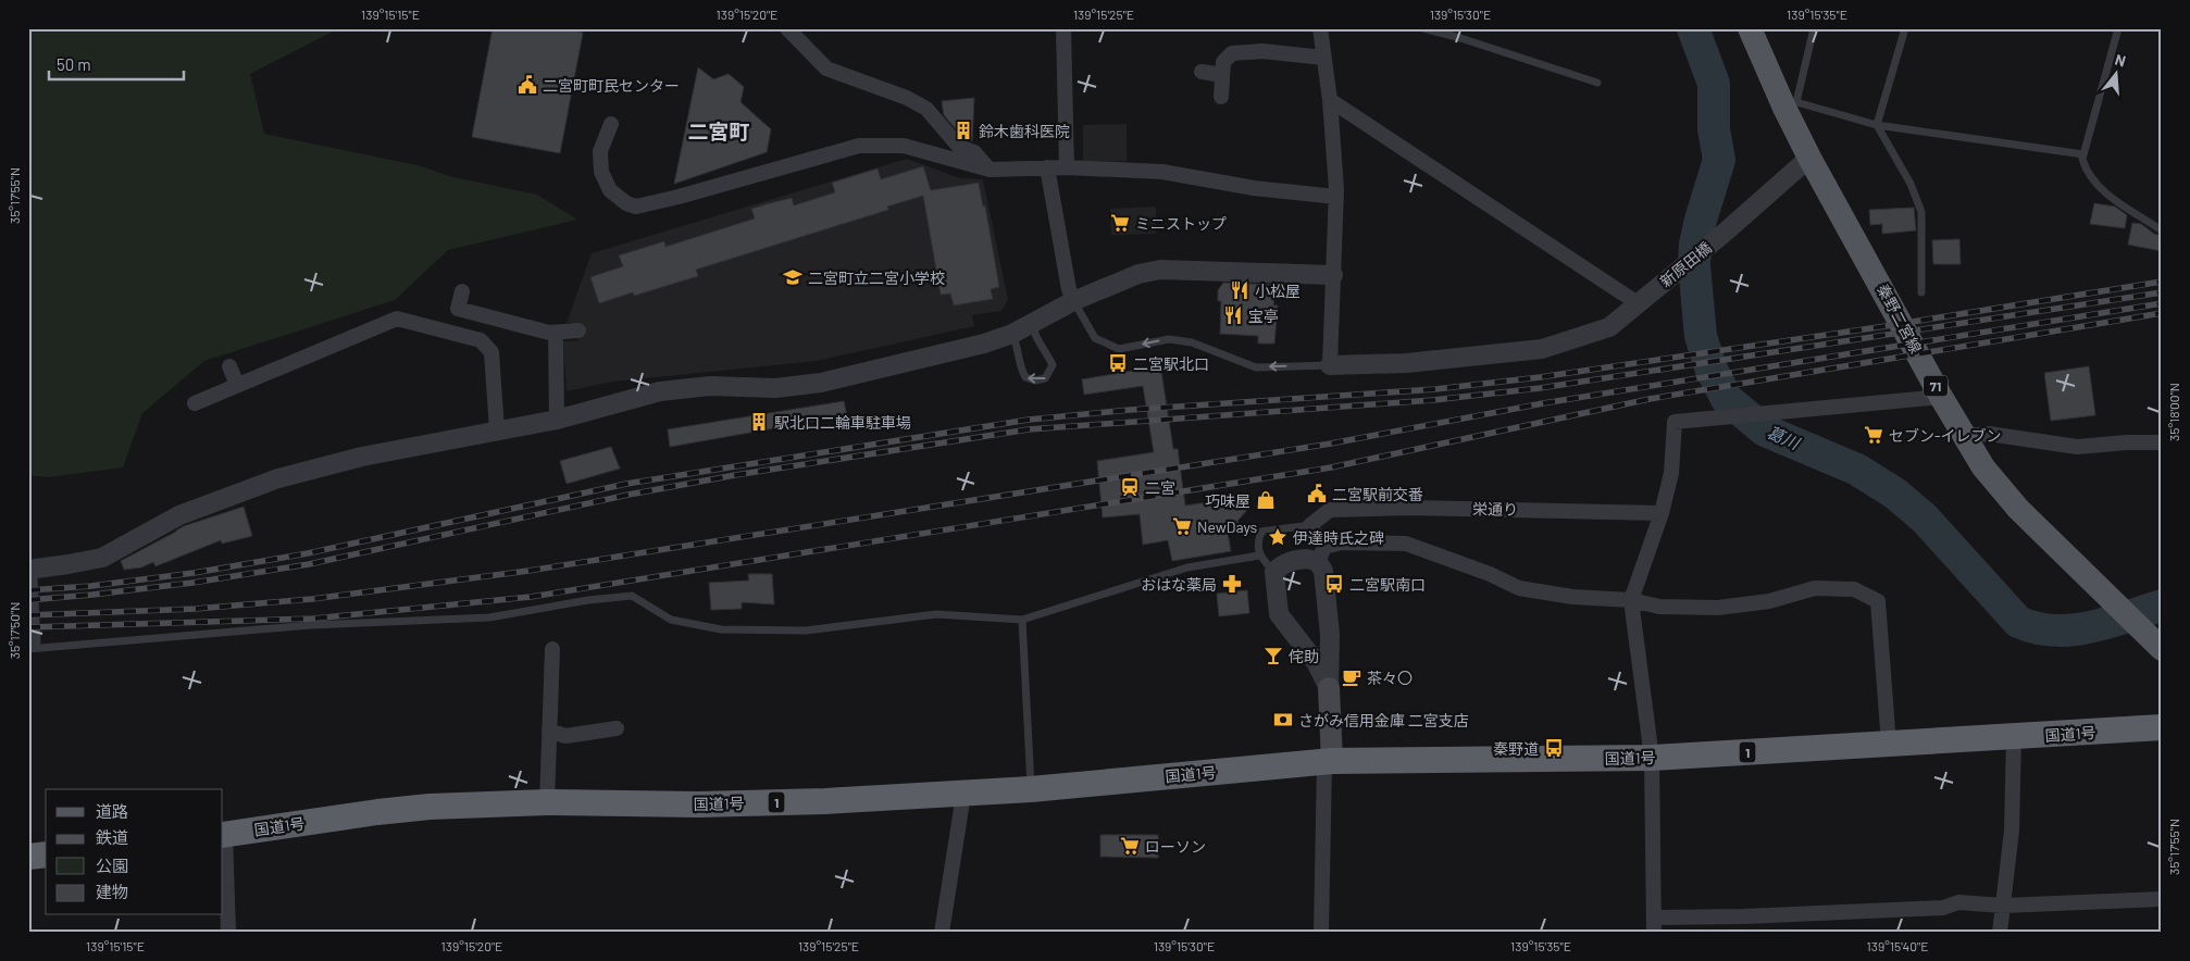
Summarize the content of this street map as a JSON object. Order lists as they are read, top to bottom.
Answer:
{
  "streets": {
    "highway": ["国道1号", "1"],
    "main road": ["秦野二宮線", "71"],
    "street": ["新原田橋", "栄通り"]
  },
  "crossings": [
    ["新原田橋", "秦野二宮線"]
  ],
  "districts": ["二宮町"],
  "water": ["葛川"],
  "places": {
    "public building": ["二宮町町民センター", "二宮駅前交番"],
    "building": ["鈴木歯科医院", "駅北口二輪車駐車場"],
    "supermarket": [
      "ミニストップ",
      "セブン-イレブン",
      "NewDays",
      "ローソン"
    ],
    "school or university": ["二宮町立二宮小学校"],
    "restaurant": ["小松屋", "宝亭"],
    "bus stop": ["二宮駅北口", "二宮駅南口", "秦野道"],
    "station": ["二宮"],
    "shop": ["巧味屋"],
    "place": ["伊達時氏之碑"],
    "pharmacy": ["おはな薬局"],
    "bar": ["侘助"],
    "cafe": ["茶々〇"],
    "bank": ["さがみ信用金庫 二宮支店"]
  },
  "legend": [
    "道路",
    "鉄道",
    "公園",
    "建物"
  ],
  "scale_bar": "50 m",
  "north": "top",
  "coordinates": [
    "139°15'15\"E",
    "139°15'20\"E",
    "139°15'25\"E",
    "139°15'30\"E",
    "139°15'35\"E",
    "35°17'55\"N",
    "35°18'00\"N",
    "35°17'50\"N",
    "139°15'40\"E"
  ]
}
